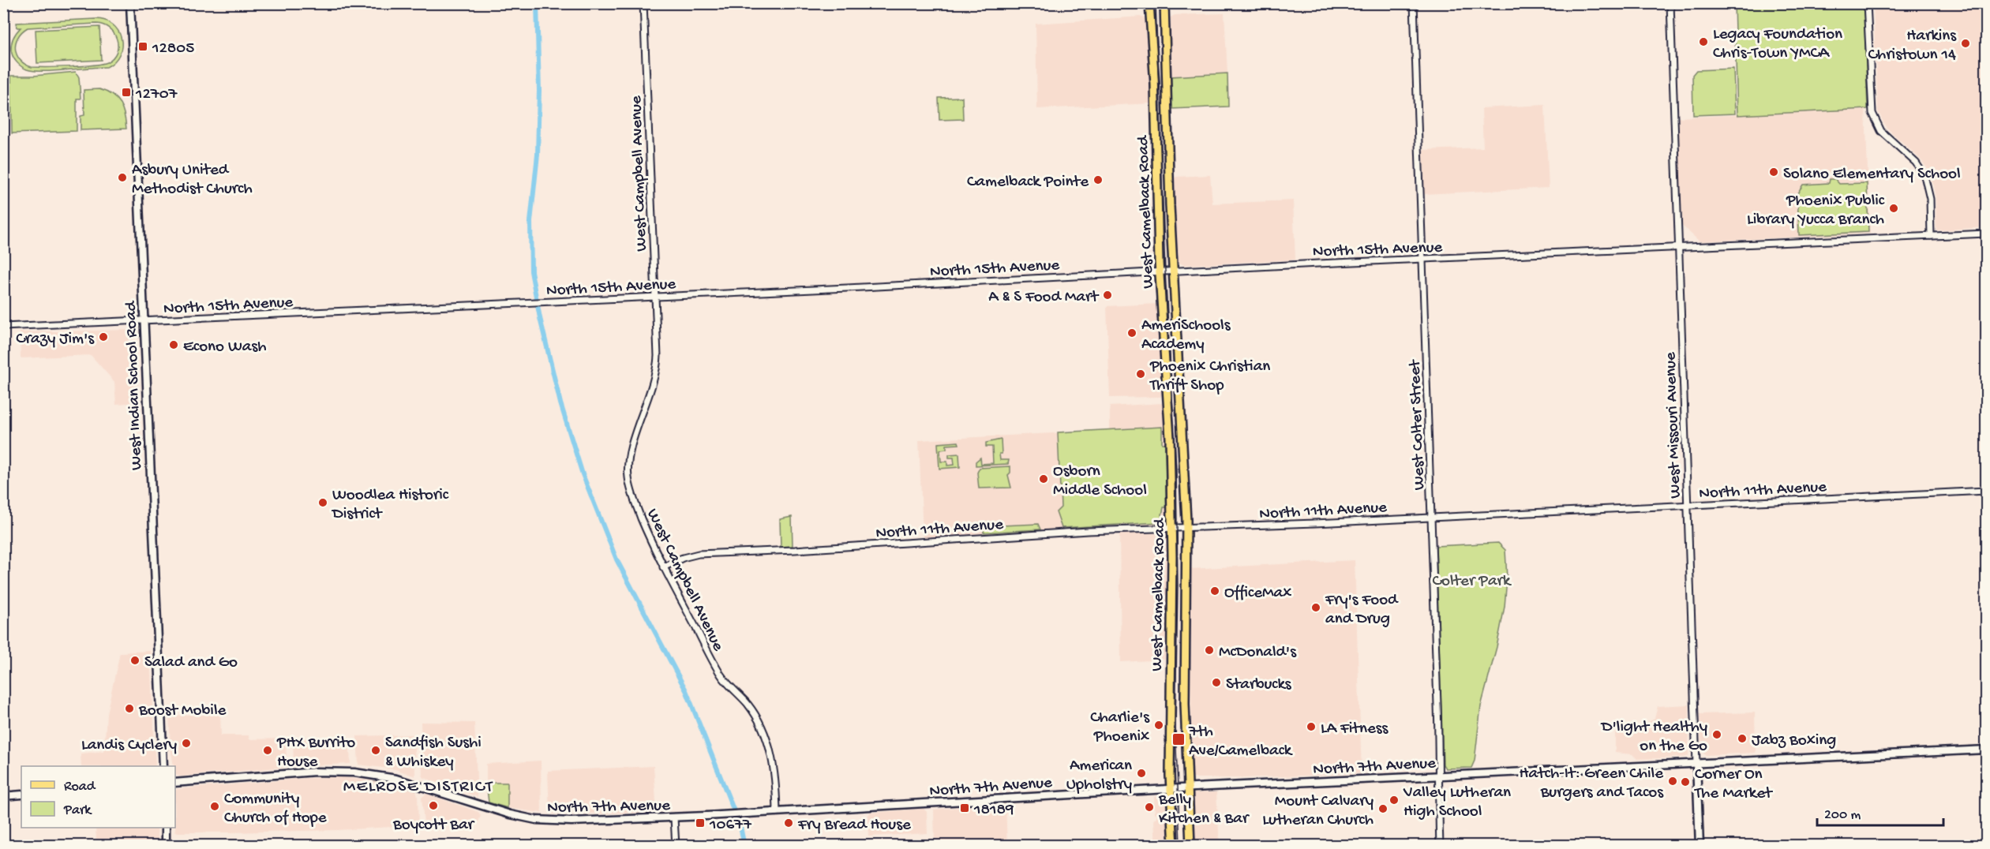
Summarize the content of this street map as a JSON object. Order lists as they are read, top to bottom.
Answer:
{
  "streets": {
    "main road": [
      "West Camelback Road",
      "West Indian School Road",
      "West Missouri Avenue",
      "North 7th Avenue"
    ],
    "street": [
      "West Campbell Avenue",
      "North 15th Avenue",
      "West Colter Street",
      "North 11th Avenue"
    ]
  },
  "crossings": [
    ["West Campbell Avenue", "North 15th Avenue"],
    ["West Campbell Avenue", "North 11th Avenue"],
    ["West Campbell Avenue", "North 7th Avenue"],
    ["West Camelback Road", "North 15th Avenue"],
    ["West Camelback Road", "North 11th Avenue"],
    ["West Camelback Road", "North 7th Avenue"],
    ["North 15th Avenue", "West Indian School Road"],
    ["North 15th Avenue", "West Colter Street"],
    ["North 15th Avenue", "West Missouri Avenue"],
    ["West Colter Street", "North 11th Avenue"],
    ["West Colter Street", "North 7th Avenue"],
    ["West Missouri Avenue", "North 11th Avenue"],
    ["West Missouri Avenue", "North 7th Avenue"]
  ],
  "districts": ["MELROSE DISTRICT"],
  "parks": ["Colter Park"],
  "places": {
    "other": [
      "Legacy Foundation Chris-Town YMCA",
      "Harkins Christown 14",
      "Solano Elementary School",
      "Asbury United Methodist Church",
      "Camelback Pointe",
      "Phoenix Public Library Yucca Branch",
      "A & S Food Mart",
      "AmeriSchools Academy",
      "Crazy Jim's",
      "Econo Wash",
      "Phoenix Christian Thrift Shop",
      "Osborn Middle School",
      "Woodlea Historic District",
      "OfficeMax",
      "Fry's Food and Drug",
      "McDonald's",
      "Salad and Go",
      "Starbucks",
      "Boost Mobile",
      "Charlie's Phoenix",
      "LA Fitness",
      "D'light Healthy on the Go",
      "Jabz Boxing",
      "Landis Cyclery",
      "PHX Burrito House",
      "Sandfish Sushi & Whiskey",
      "American Upholstry",
      "Hatch-It: Green Chile Burgers and Tacos",
      "Corner On The Market",
      "Valley Lutheran High School",
      "Boycott Bar",
      "Community Church of Hope",
      "Belly Kitchen & Bar",
      "Mount Calvary Lutheran Church",
      "Fry Bread House"
    ],
    "transit": [
      "12805",
      "12707",
      "7th Ave/Camelback",
      "18189",
      "10677"
    ]
  },
  "legend": ["Road", "Park"],
  "scale_bar": "200 m"
}
